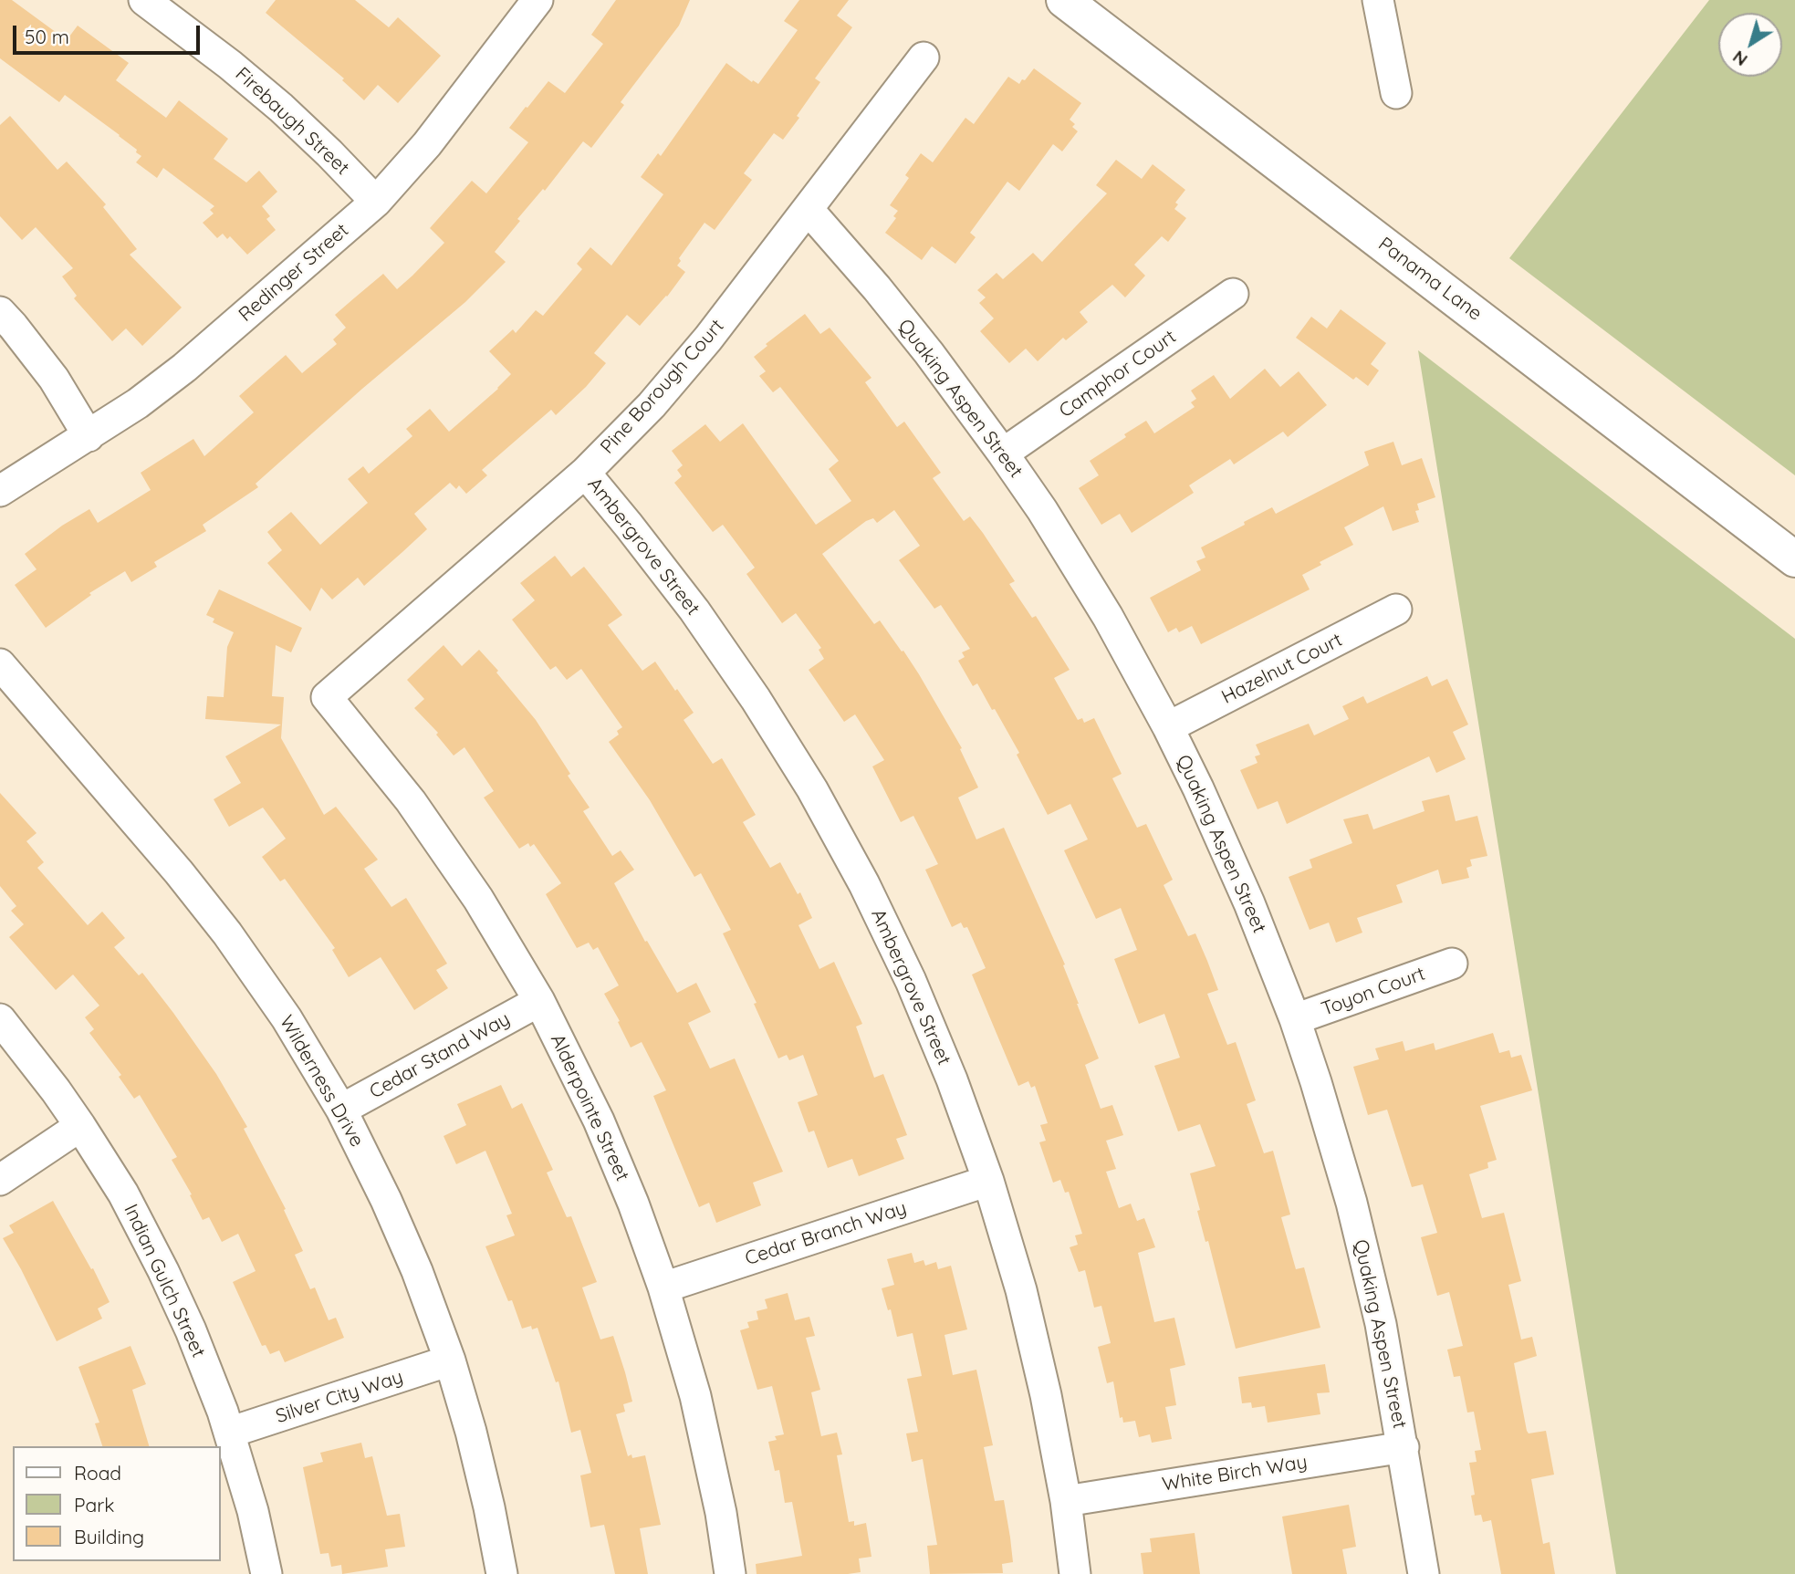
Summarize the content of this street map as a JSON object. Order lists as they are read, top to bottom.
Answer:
{
  "streets": {
    "main road": ["Panama Lane"],
    "street": [
      "Firebaugh Street",
      "Redinger Street",
      "Camphor Court",
      "Pine Borough Court",
      "Quaking Aspen Street",
      "Ambergrove Street",
      "Hazelnut Court",
      "Toyon Court",
      "Cedar Stand Way",
      "Wilderness Drive",
      "Alderpointe Street",
      "Cedar Branch Way",
      "Indian Gulch Street",
      "Silver City Way",
      "White Birch Way"
    ]
  },
  "crossings": [
    ["Firebaugh Street", "Redinger Street"],
    ["Camphor Court", "Quaking Aspen Street"],
    ["Pine Borough Court", "Quaking Aspen Street"],
    ["Pine Borough Court", "Ambergrove Street"],
    ["Pine Borough Court", "Alderpointe Street"],
    ["Quaking Aspen Street", "Hazelnut Court"],
    ["Quaking Aspen Street", "Toyon Court"],
    ["Quaking Aspen Street", "White Birch Way"],
    ["Ambergrove Street", "Cedar Branch Way"],
    ["Ambergrove Street", "White Birch Way"],
    ["Cedar Stand Way", "Wilderness Drive"],
    ["Cedar Stand Way", "Alderpointe Street"],
    ["Wilderness Drive", "Silver City Way"],
    ["Alderpointe Street", "Cedar Branch Way"],
    ["Indian Gulch Street", "Silver City Way"]
  ],
  "legend": ["Road", "Park", "Building"],
  "scale_bar": "50 m",
  "north": "bottom left"
}
